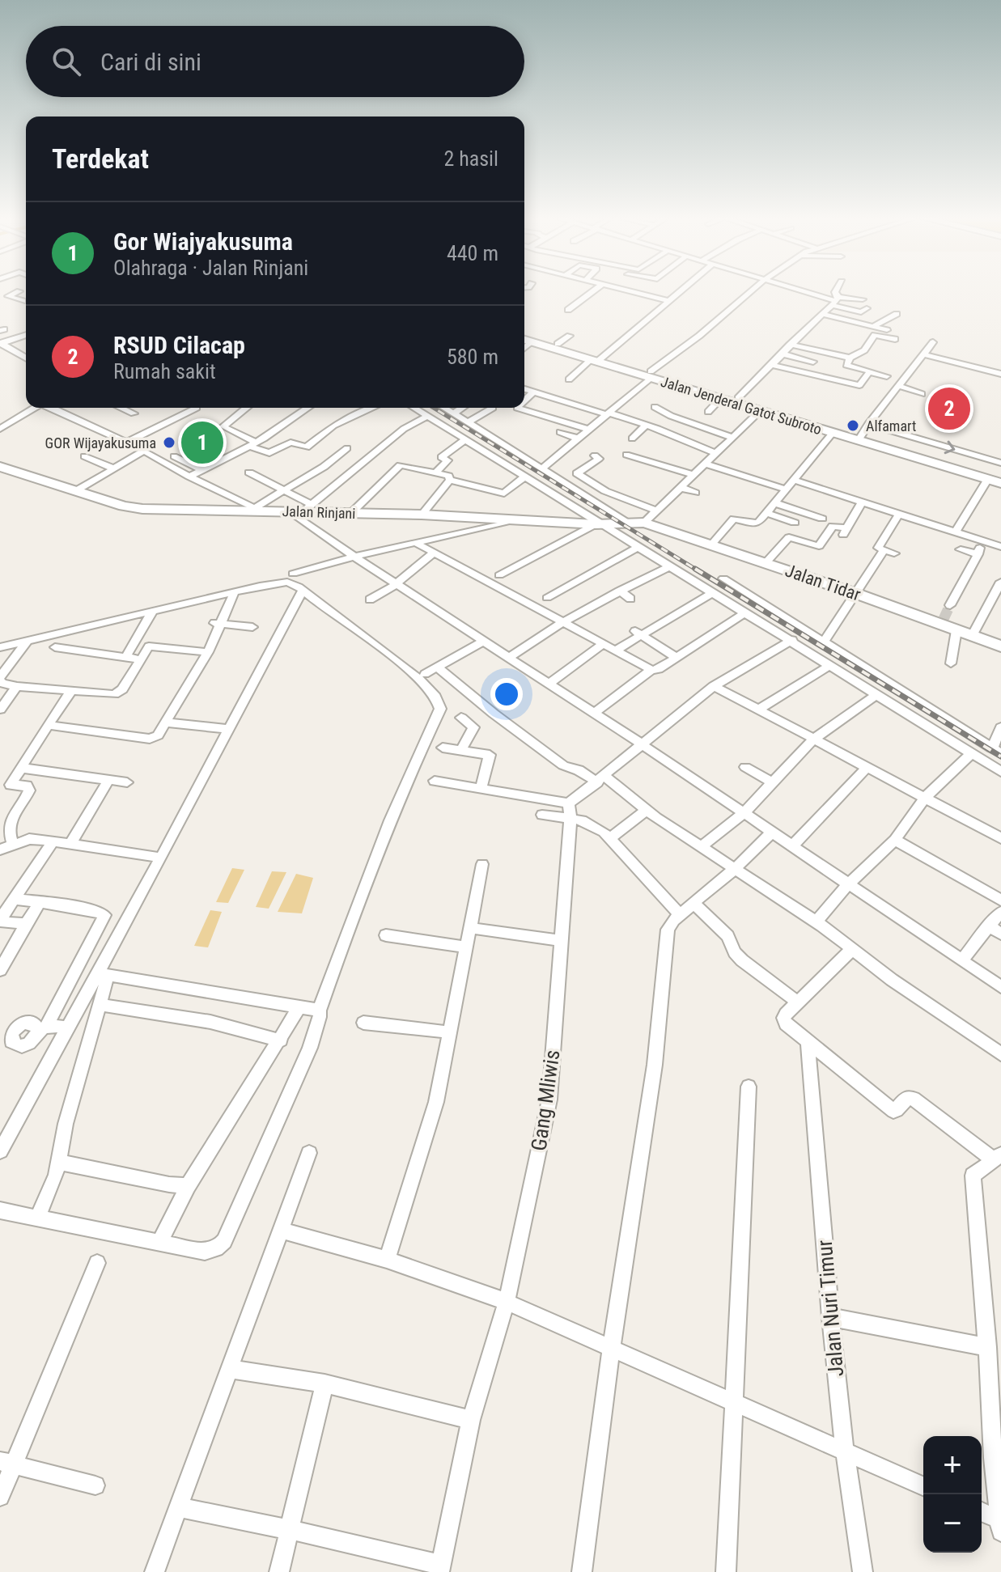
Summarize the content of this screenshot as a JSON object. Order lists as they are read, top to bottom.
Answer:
{
  "streets": {
    "street": [
      "Jalan Jenderal Gatot Subroto",
      "Jalan Rinjani",
      "Jalan Tidar",
      "Gang Mliwis",
      "Jalan Nuri Timur"
    ]
  },
  "crossings": [
    ["Jalan Rinjani", "Jalan Tidar"]
  ],
  "places": ["Alfamart", "GOR Wijayakusuma"],
  "page": {
    "search": "Cari di sini",
    "heading": ["Terdekat", "2 hasil"],
    "list": [
      {
        "mark": "1",
        "name": "Gor Wiajyakusuma",
        "note": "Olahraga · Jalan Rinjani",
        "value": "440 m"
      },
      {
        "mark": "2",
        "name": "RSUD Cilacap",
        "note": "Rumah sakit",
        "value": "580 m"
      }
    ],
    "pins": ["2", "1"],
    "map_buttons": ["+", "−"]
  }
}
